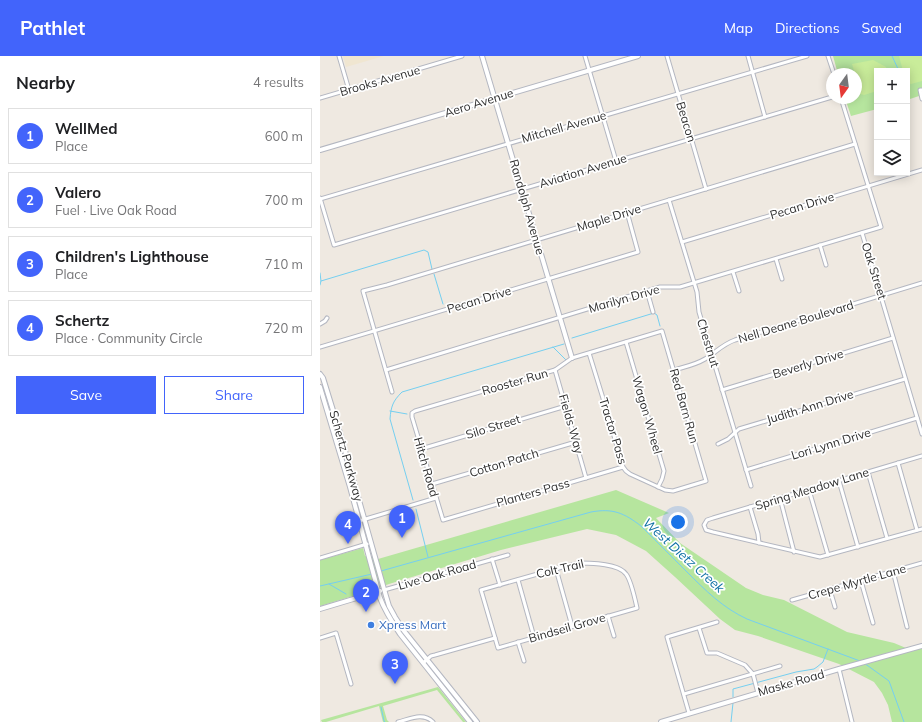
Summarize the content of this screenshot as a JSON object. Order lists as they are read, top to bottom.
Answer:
{
  "streets": {
    "street": [
      "Brooks Avenue",
      "Aero Avenue",
      "Beacon",
      "Mitchell Avenue",
      "Aviation Avenue",
      "Pecan Drive",
      "Randolph Avenue",
      "Maple Drive",
      "Oak Street",
      "Marilyn Drive",
      "Nell Deane Boulevard",
      "Chestnut",
      "Beverly Drive",
      "Rooster Run",
      "Red Barn Run",
      "Judith Ann Drive",
      "Wagon Wheel",
      "Fields Way",
      "Silo Street",
      "Tractor Pass",
      "Lori Lynn Drive",
      "Schertz Parkway",
      "Cotton Patch",
      "Hitch Road",
      "Spring Meadow Lane",
      "Planters Pass",
      "Colt Trail",
      "Live Oak Road",
      "Crepe Myrtle Lane",
      "Bindseil Grove",
      "Maske Road"
    ]
  },
  "crossings": [
    ["Aero Avenue", "Randolph Avenue"],
    ["Beacon", "Mitchell Avenue"],
    ["Beacon", "Aviation Avenue"],
    ["Beacon", "Maple Drive"],
    ["Mitchell Avenue", "Aviation Avenue"],
    ["Mitchell Avenue", "Randolph Avenue"],
    ["Aviation Avenue", "Randolph Avenue"],
    ["Pecan Drive", "Randolph Avenue"],
    ["Pecan Drive", "Maple Drive"],
    ["Pecan Drive", "Oak Street"],
    ["Pecan Drive", "Chestnut"],
    ["Randolph Avenue", "Maple Drive"],
    ["Randolph Avenue", "Marilyn Drive"],
    ["Randolph Avenue", "Rooster Run"],
    ["Maple Drive", "Oak Street"],
    ["Maple Drive", "Chestnut"],
    ["Oak Street", "Marilyn Drive"],
    ["Oak Street", "Nell Deane Boulevard"],
    ["Oak Street", "Beverly Drive"],
    ["Oak Street", "Judith Ann Drive"],
    ["Oak Street", "Lori Lynn Drive"],
    ["Marilyn Drive", "Chestnut"],
    ["Nell Deane Boulevard", "Chestnut"],
    ["Nell Deane Boulevard", "Red Barn Run"],
    ["Chestnut", "Beverly Drive"],
    ["Chestnut", "Judith Ann Drive"],
    ["Chestnut", "Lori Lynn Drive"],
    ["Rooster Run", "Red Barn Run"],
    ["Rooster Run", "Wagon Wheel"],
    ["Rooster Run", "Fields Way"],
    ["Rooster Run", "Tractor Pass"],
    ["Rooster Run", "Hitch Road"],
    ["Red Barn Run", "Tractor Pass"],
    ["Wagon Wheel", "Tractor Pass"],
    ["Fields Way", "Silo Street"],
    ["Fields Way", "Cotton Patch"],
    ["Fields Way", "Planters Pass"],
    ["Silo Street", "Hitch Road"],
    ["Tractor Pass", "Planters Pass"],
    ["Schertz Parkway", "Live Oak Road"],
    ["Cotton Patch", "Hitch Road"],
    ["Hitch Road", "Planters Pass"],
    ["Colt Trail", "Bindseil Grove"]
  ],
  "water": ["West Dietz Creek"],
  "places": ["Xpress Mart"],
  "north": "bottom",
  "page": {
    "header": "Pathlet",
    "nav": ["Map", "Directions", "Saved"],
    "heading": ["Nearby", "4 results"],
    "map_buttons": ["+", "−"],
    "list": [
      {
        "mark": "1",
        "name": "WellMed",
        "note": "Place",
        "value": "600 m"
      },
      {
        "mark": "2",
        "name": "Valero",
        "note": "Fuel · Live Oak Road",
        "value": "700 m"
      },
      {
        "mark": "3",
        "name": "Children's Lighthouse",
        "note": "Place",
        "value": "710 m"
      },
      {
        "mark": "4",
        "name": "Schertz",
        "note": "Place · Community Circle",
        "value": "720 m"
      }
    ],
    "buttons": ["Save", "Share"],
    "pins": [
      "1",
      "4",
      "2",
      "3"
    ]
  }
}
